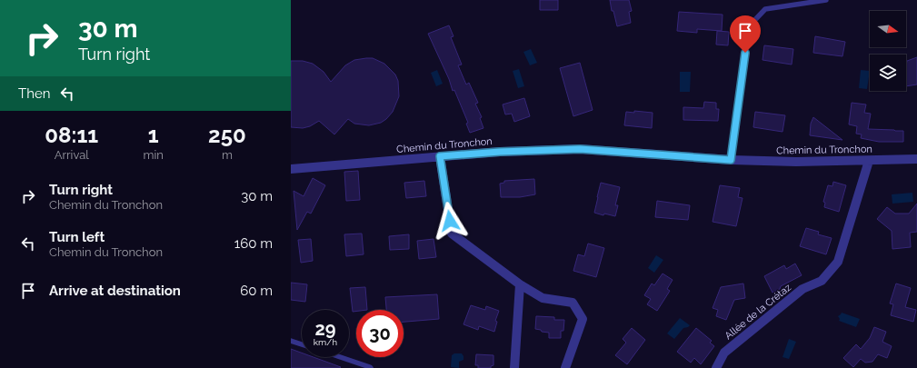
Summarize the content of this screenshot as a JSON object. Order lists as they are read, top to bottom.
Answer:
{
  "streets": {
    "street": ["Chemin du Tronchon", "Allée de la Crétaz"]
  },
  "crossings": [
    ["Chemin du Tronchon", "Allée de la Crétaz"]
  ],
  "north": "right",
  "page": {
    "turn": ["30 m", "Turn right"],
    "then": "Then",
    "eta": [
      "08:11",
      "Arrival",
      "1",
      "min",
      "250",
      "m"
    ],
    "list": [
      {
        "name": "Turn right",
        "note": "Chemin du Tronchon",
        "value": "30 m"
      },
      {
        "name": "Turn left",
        "note": "Chemin du Tronchon",
        "value": "160 m"
      },
      {
        "name": "Arrive at destination",
        "value": "60 m"
      }
    ],
    "speed": "29 km/h",
    "limit": "30"
  }
}
